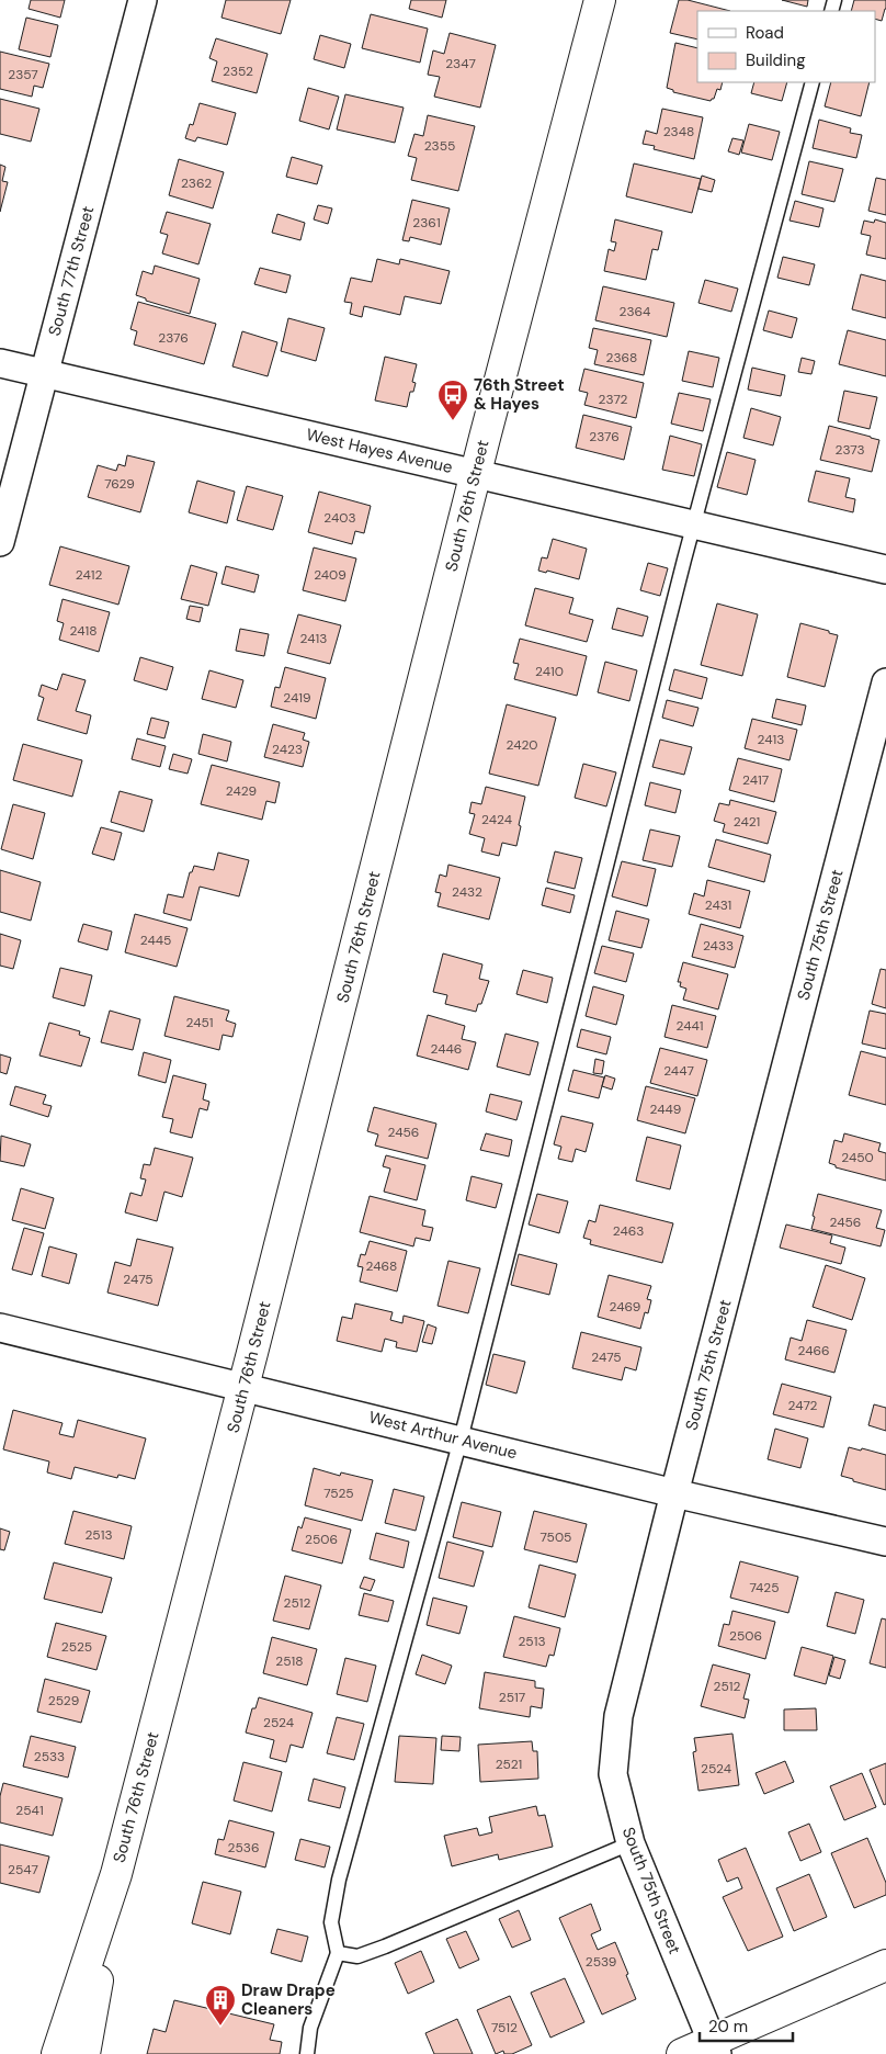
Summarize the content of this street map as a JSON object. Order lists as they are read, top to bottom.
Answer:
{
  "streets": {
    "main road": ["South 76th Street"],
    "street": [
      "South 77th Street",
      "West Hayes Avenue",
      "South 75th Street",
      "West Arthur Avenue"
    ]
  },
  "crossings": [
    ["South 77th Street", "West Hayes Avenue"],
    ["West Hayes Avenue", "South 76th Street"],
    ["South 76th Street", "West Arthur Avenue"],
    ["South 75th Street", "West Arthur Avenue"]
  ],
  "places": {
    "bus stop": ["76th Street & Hayes"],
    "building": ["Draw Drape Cleaners"]
  },
  "house_numbers": [
    "2347",
    "2352",
    "2357",
    "2348",
    "2355",
    "2362",
    "2361",
    "2364",
    "2376",
    "2368",
    "2372",
    "2376",
    "2373",
    "7629",
    "2403",
    "2412",
    "2409",
    "2418",
    "2413",
    "2410",
    "2419",
    "2413",
    "2420",
    "2423",
    "2417",
    "2429",
    "2424",
    "2421",
    "2432",
    "2431",
    "2445",
    "2433",
    "2451",
    "2441",
    "2446",
    "2447",
    "2449",
    "2456",
    "2450",
    "2456",
    "2463",
    "2468",
    "2475",
    "2469",
    "2466",
    "2475",
    "2472",
    "7525",
    "2513",
    "7505",
    "2506",
    "7425",
    "2512",
    "2506",
    "2513",
    "2525",
    "2518",
    "2512",
    "2517",
    "2529",
    "2524",
    "2533",
    "2521",
    "2524",
    "2541",
    "2536",
    "2547",
    "2539",
    "7512"
  ],
  "legend": ["Road", "Building"],
  "scale_bar": "20 m"
}
